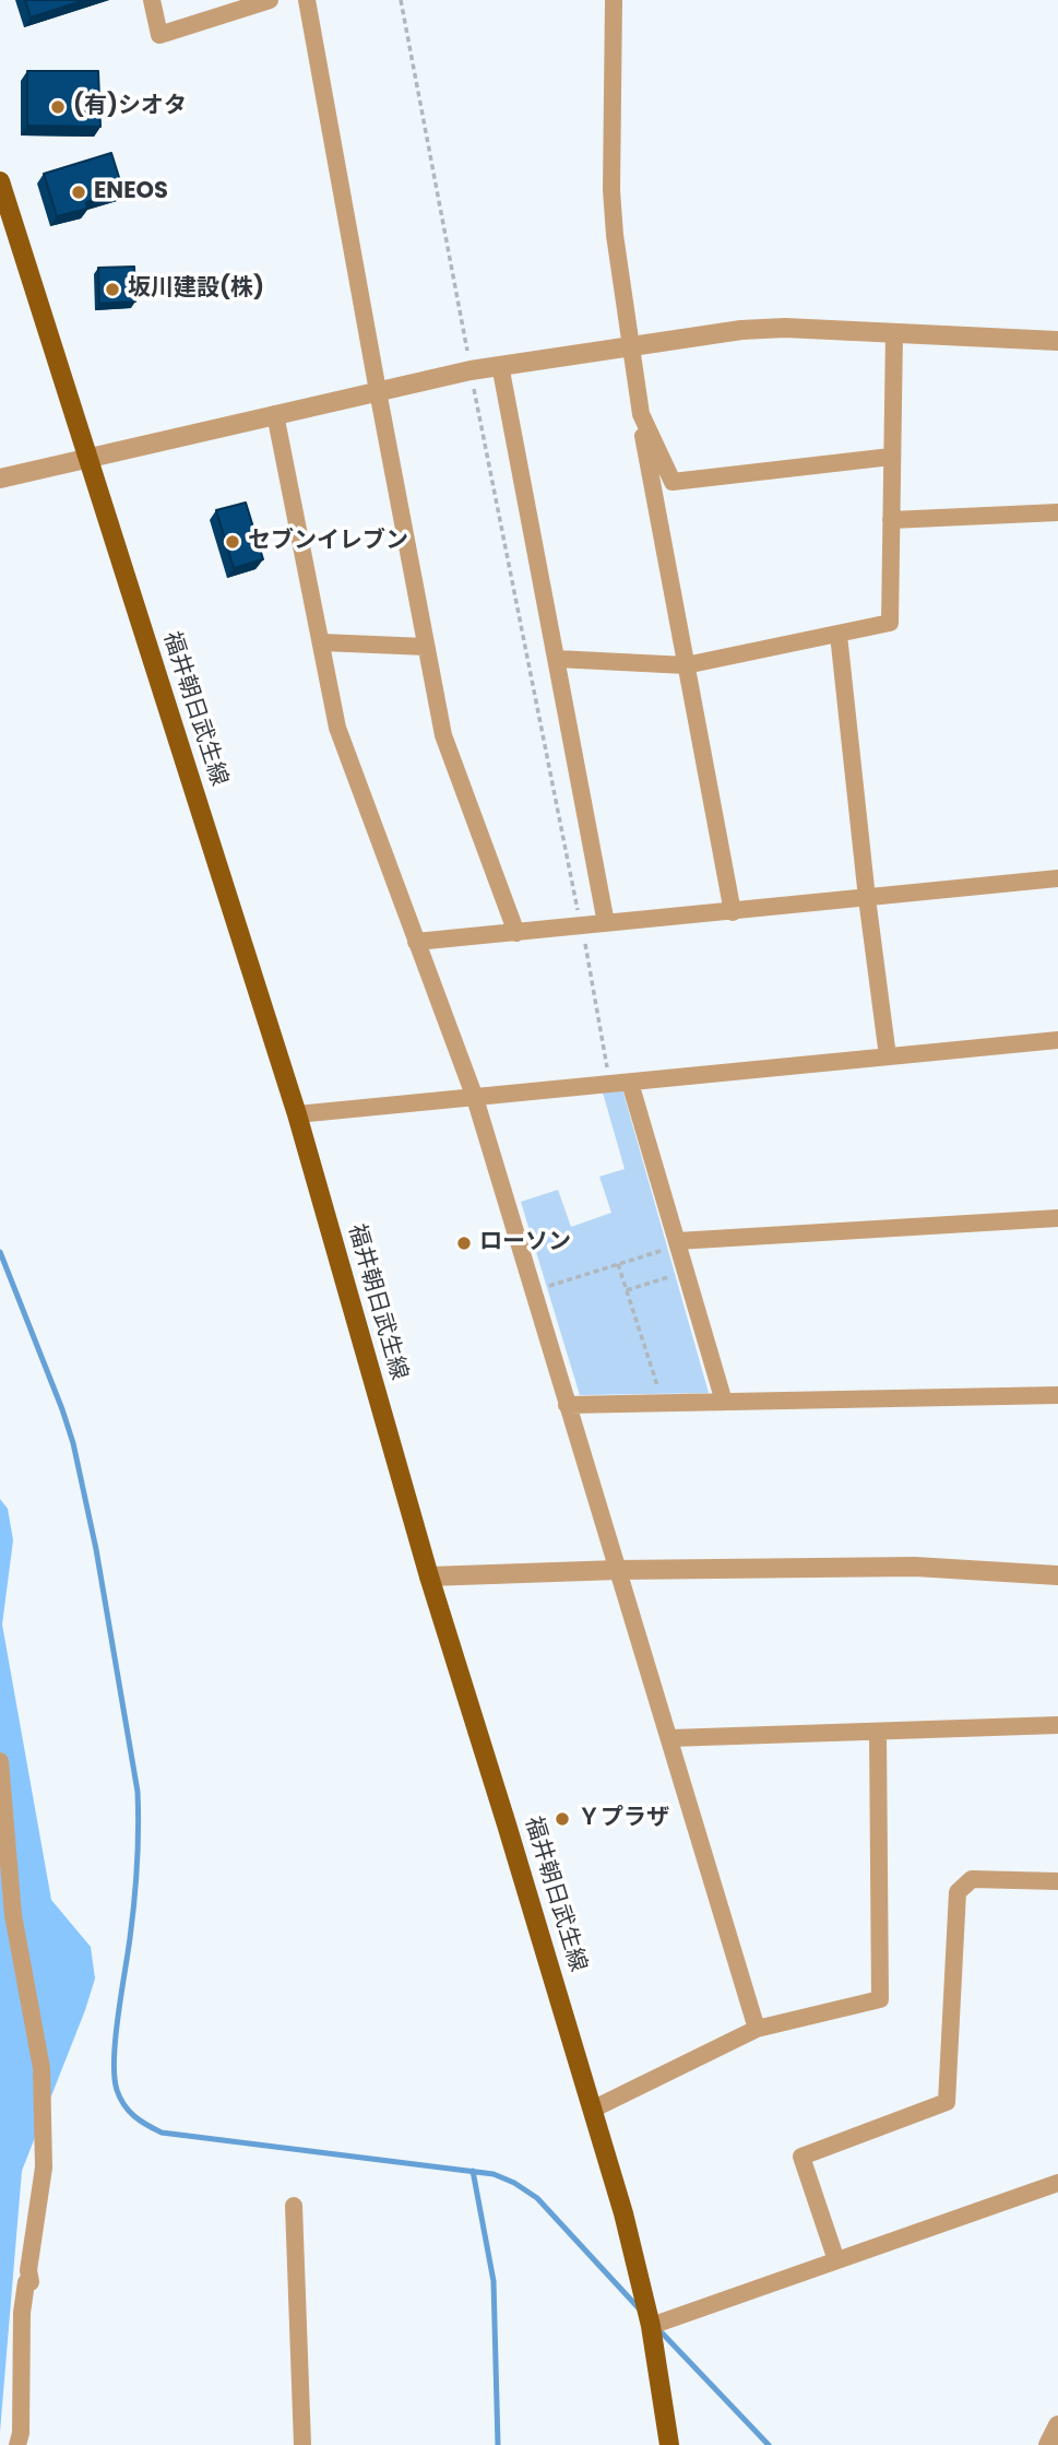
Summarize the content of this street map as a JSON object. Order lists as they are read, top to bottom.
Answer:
{
  "streets": {
    "main road": ["福井朝日武生線"]
  },
  "places": [
    "(有)シオタ",
    "ENEOS",
    "坂川建設(株)",
    "セブンイレブン",
    "ローソン",
    "Ｙプラザ"
  ]
}
